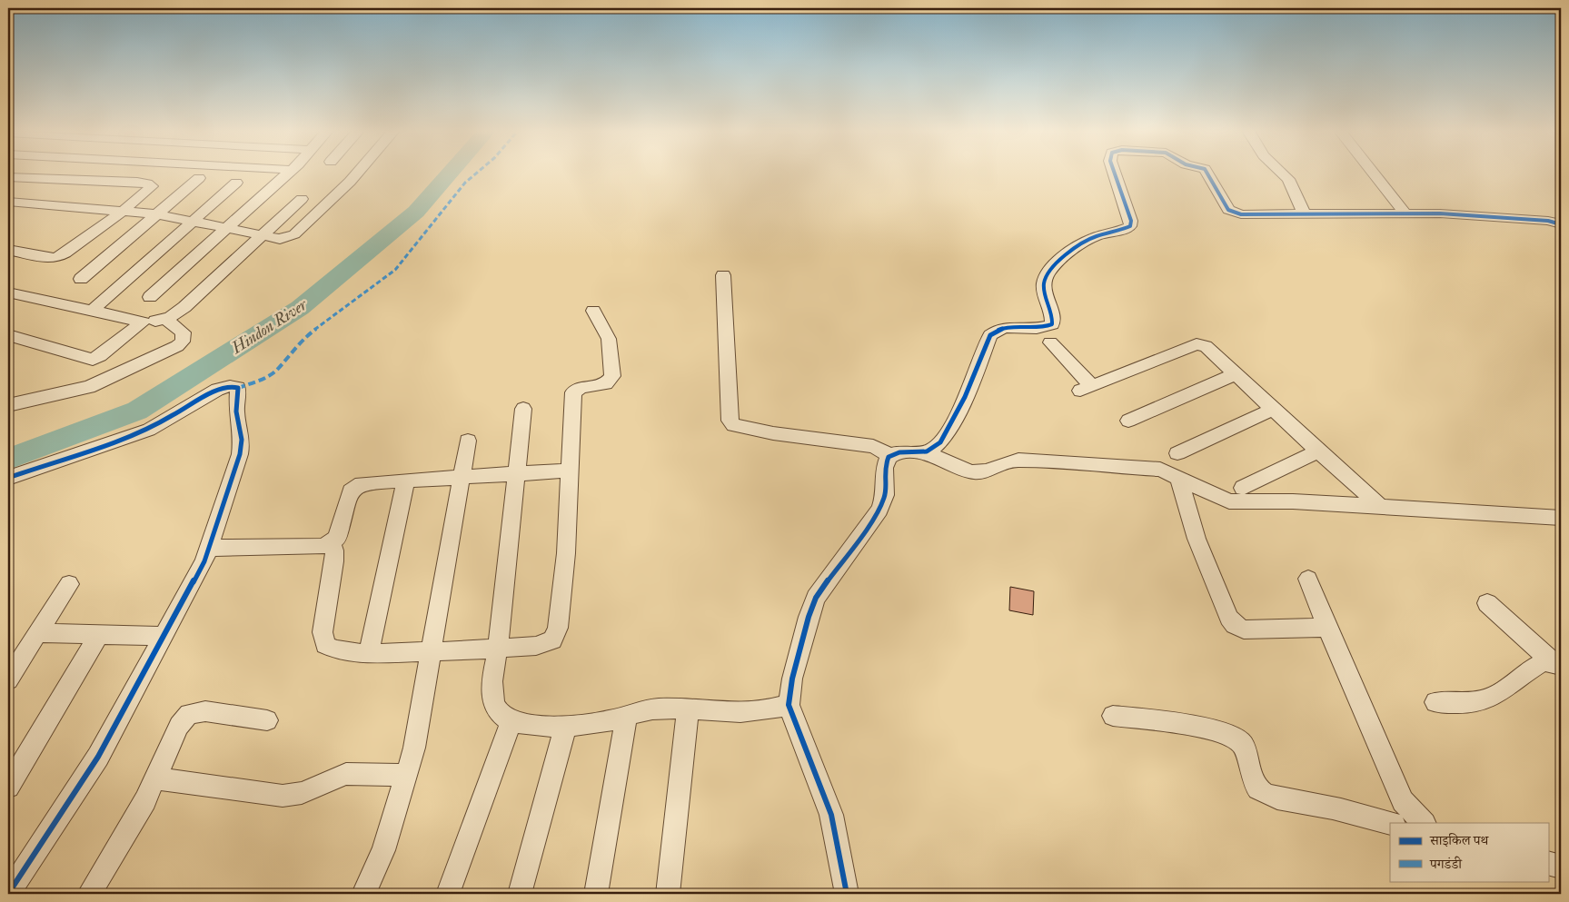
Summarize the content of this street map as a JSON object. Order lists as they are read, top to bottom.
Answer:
{
  "water": ["Hindon River"],
  "legend": ["साइकिल पथ", "पगडंडी"]
}
